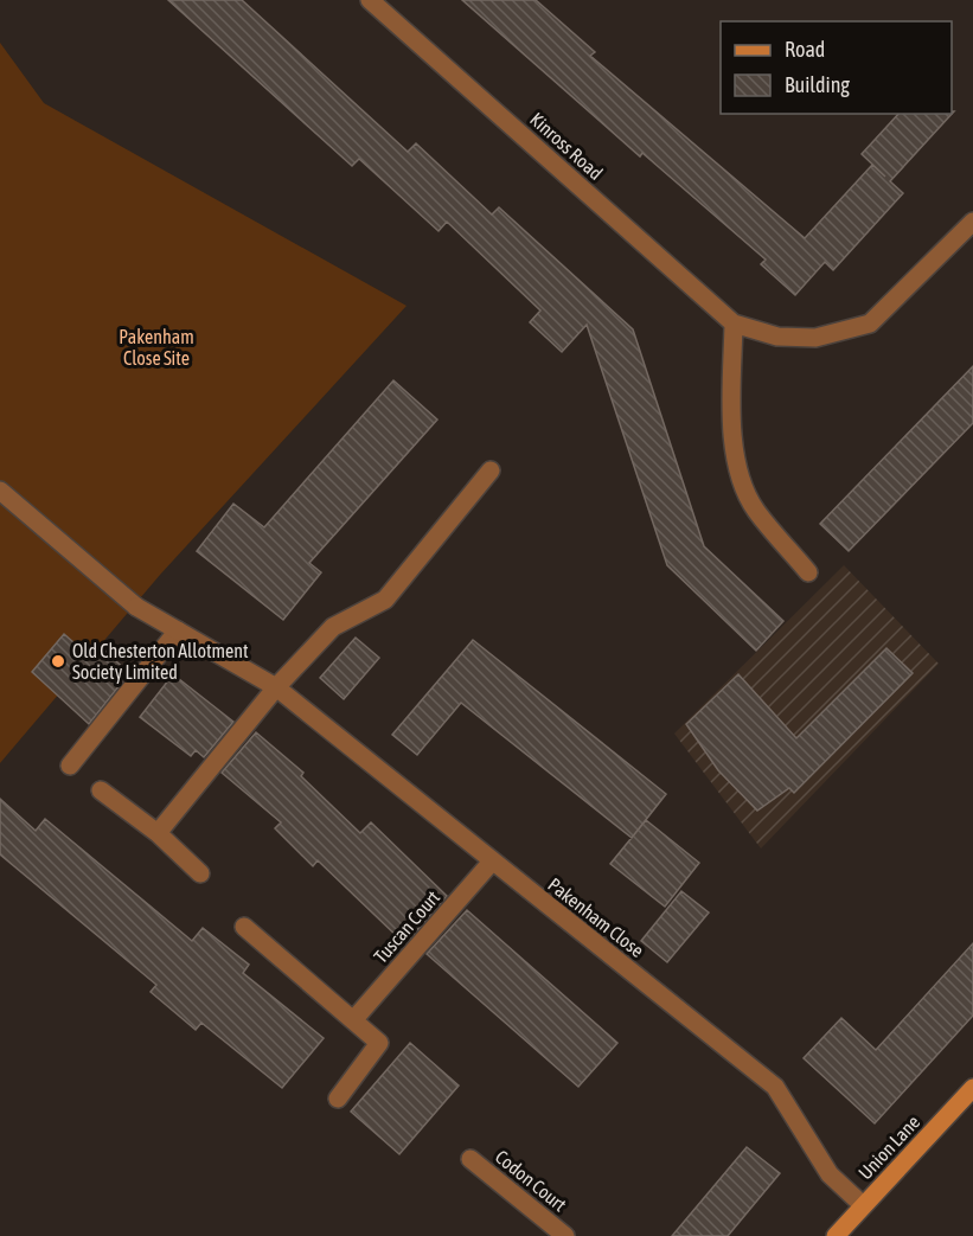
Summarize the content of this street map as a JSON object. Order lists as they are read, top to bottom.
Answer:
{
  "streets": {
    "street": [
      "Kinross Road",
      "Pakenham Close",
      "Tuscan Court",
      "Union Lane",
      "Codon Court"
    ]
  },
  "crossings": [
    ["Pakenham Close", "Tuscan Court"],
    ["Pakenham Close", "Union Lane"]
  ],
  "parks": ["Pakenham Close Site"],
  "places": ["Old Chesterton Allotment Society Limited"],
  "legend": ["Road", "Building"]
}
